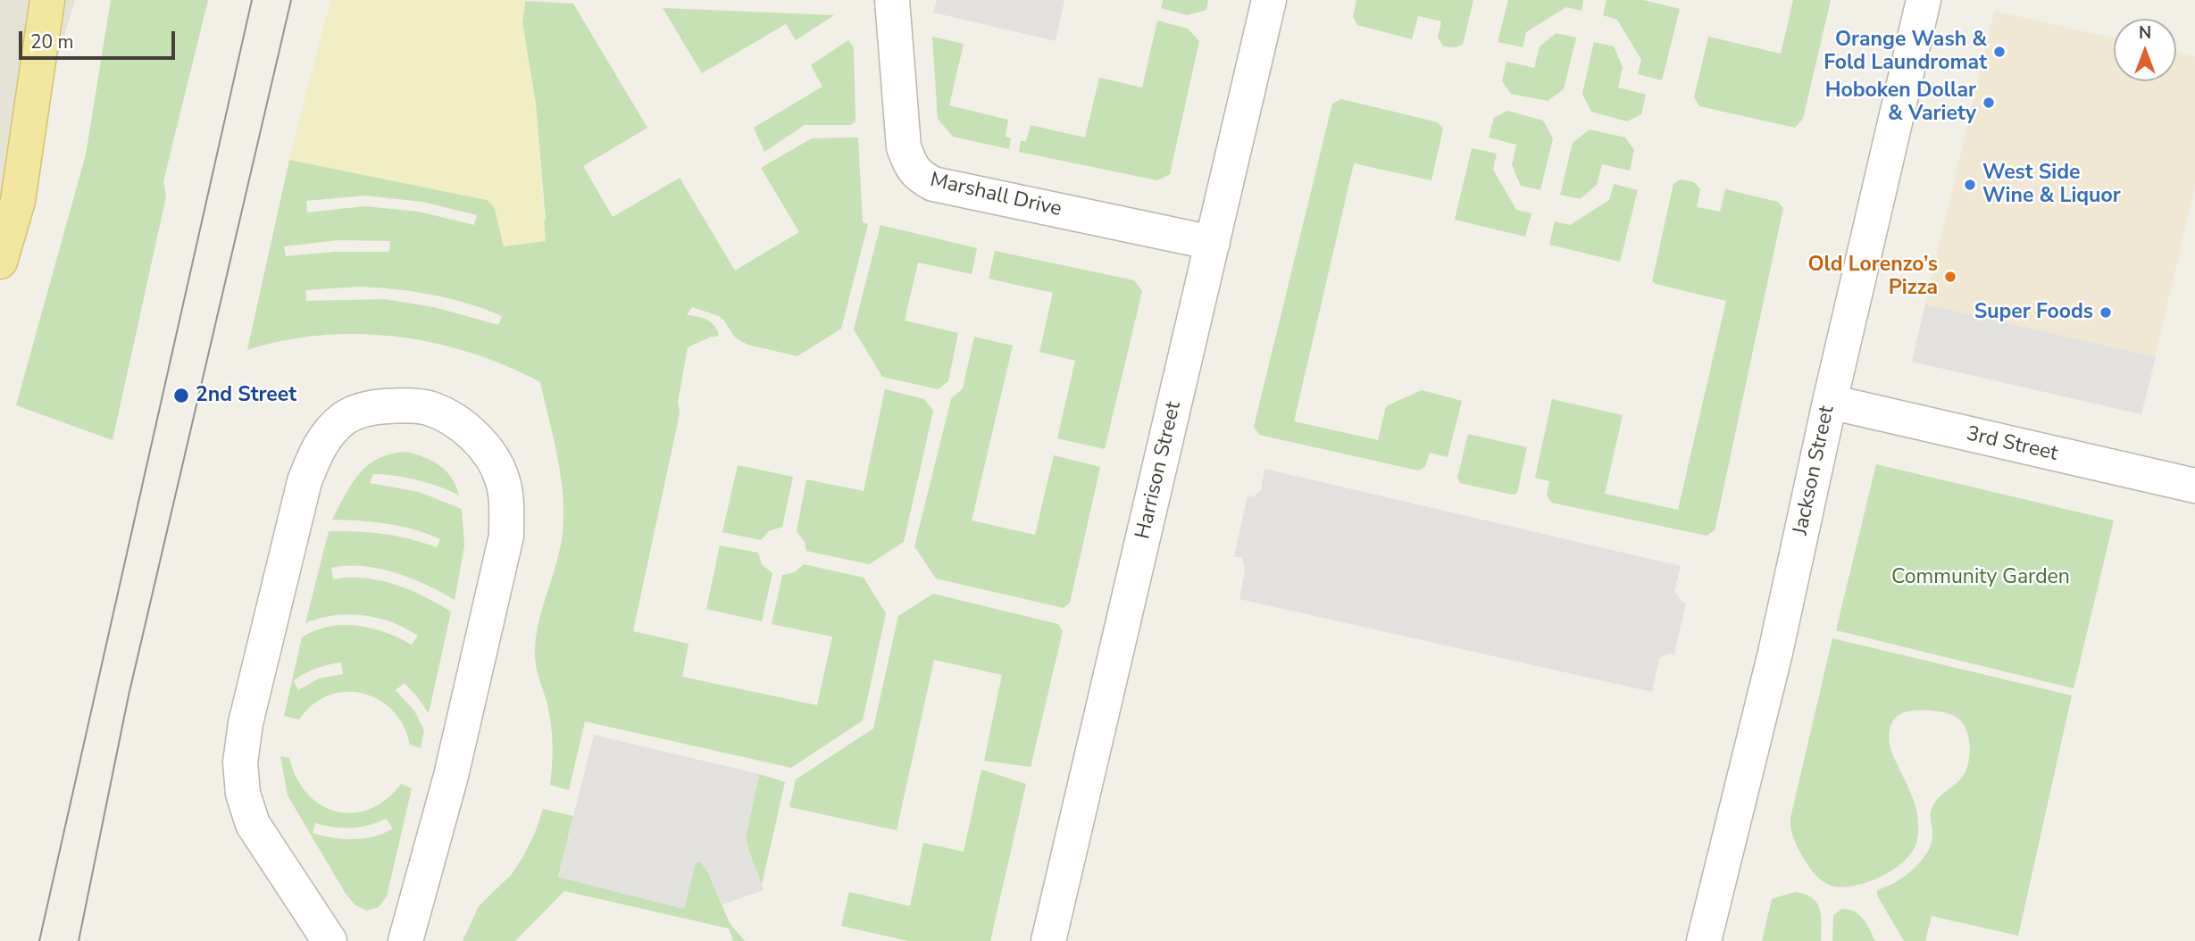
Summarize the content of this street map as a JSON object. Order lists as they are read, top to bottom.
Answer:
{
  "streets": {
    "street": [
      "Marshall Drive",
      "3rd Street",
      "Harrison Street",
      "Jackson Street"
    ]
  },
  "crossings": [
    ["Marshall Drive", "Harrison Street"],
    ["3rd Street", "Jackson Street"]
  ],
  "parks": ["Community Garden"],
  "places": [
    "Orange Wash & Fold Laundromat",
    "Hoboken Dollar & Variety",
    "West Side Wine & Liquor",
    "Old Lorenzo’s Pizza",
    "Super Foods",
    "2nd Street"
  ],
  "scale_bar": "20 m",
  "north": "top"
}
